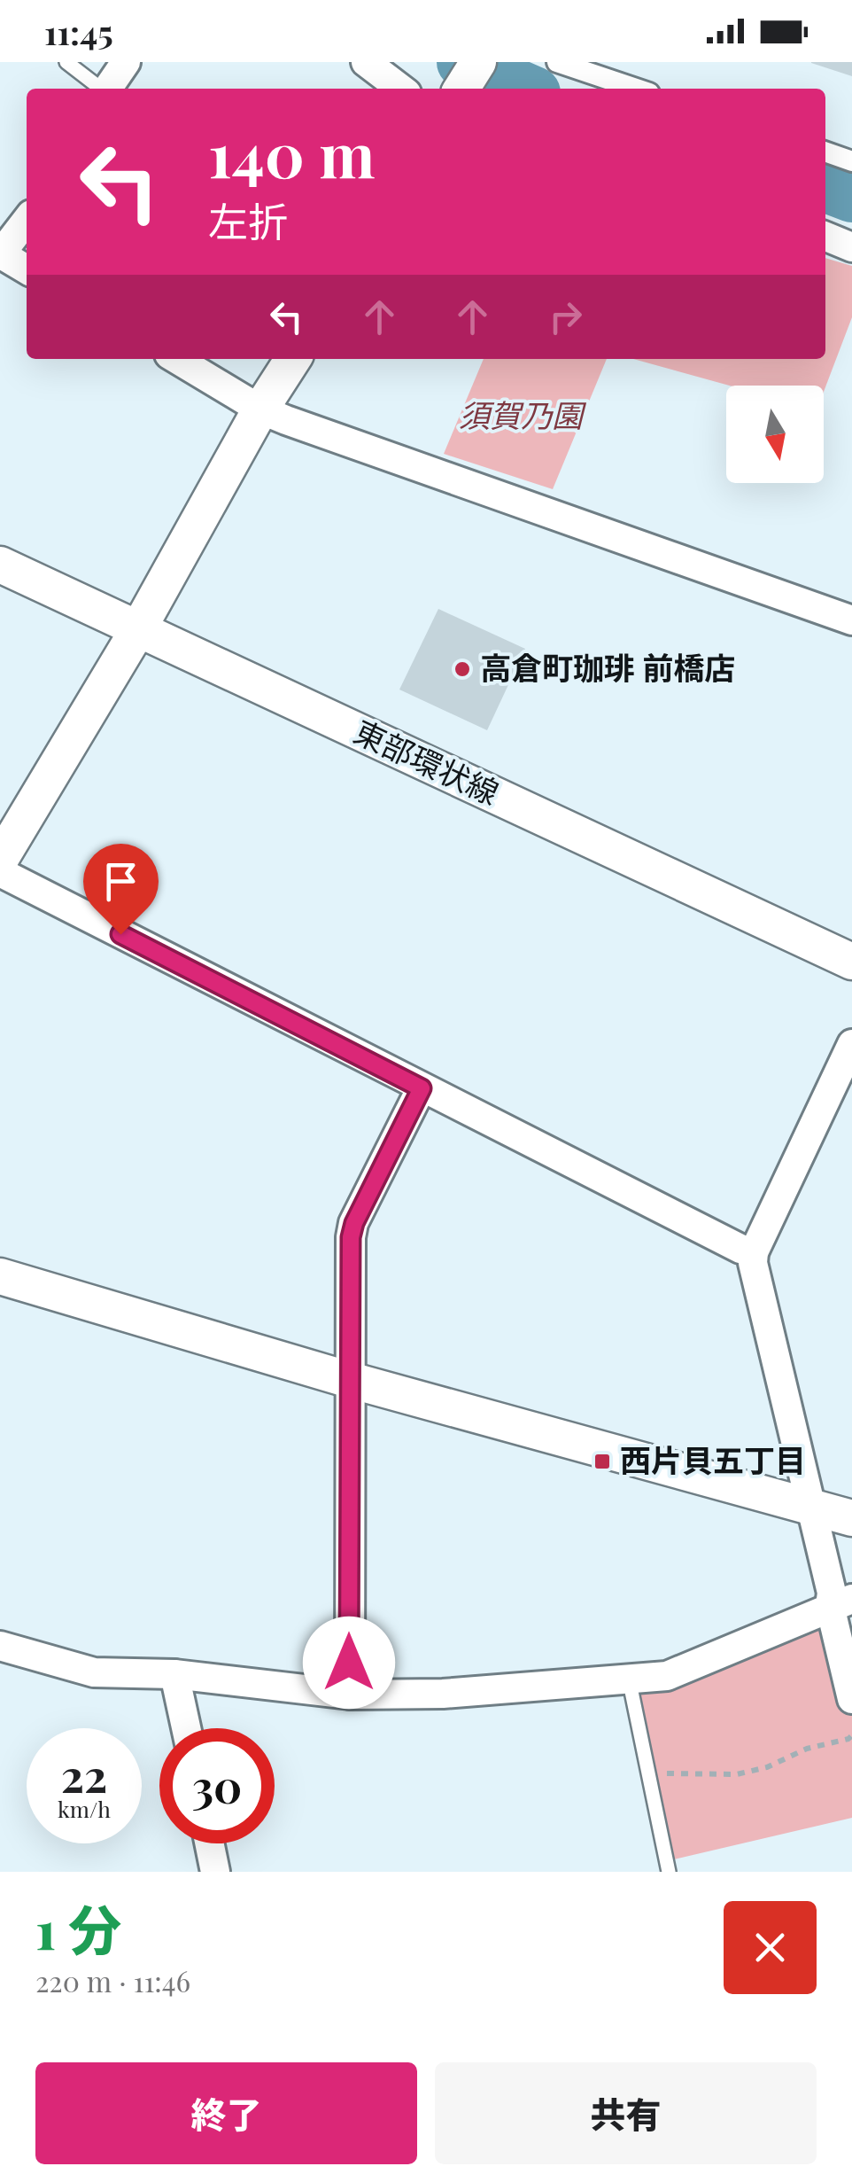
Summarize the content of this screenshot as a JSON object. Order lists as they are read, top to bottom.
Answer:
{
  "streets": {
    "street": ["東部環状線"]
  },
  "parks": ["須賀乃園"],
  "places": {
    "other": ["高倉町珈琲 前橋店"],
    "transit": ["西片貝五丁目"]
  },
  "north": "bottom",
  "page": {
    "status": "11:45",
    "turn": ["140 m", "左折"],
    "speed": "22 km/h",
    "limit": "30",
    "heading": ["1 分", "220 m · 11:46"],
    "buttons": ["終了", "共有"]
  }
}
